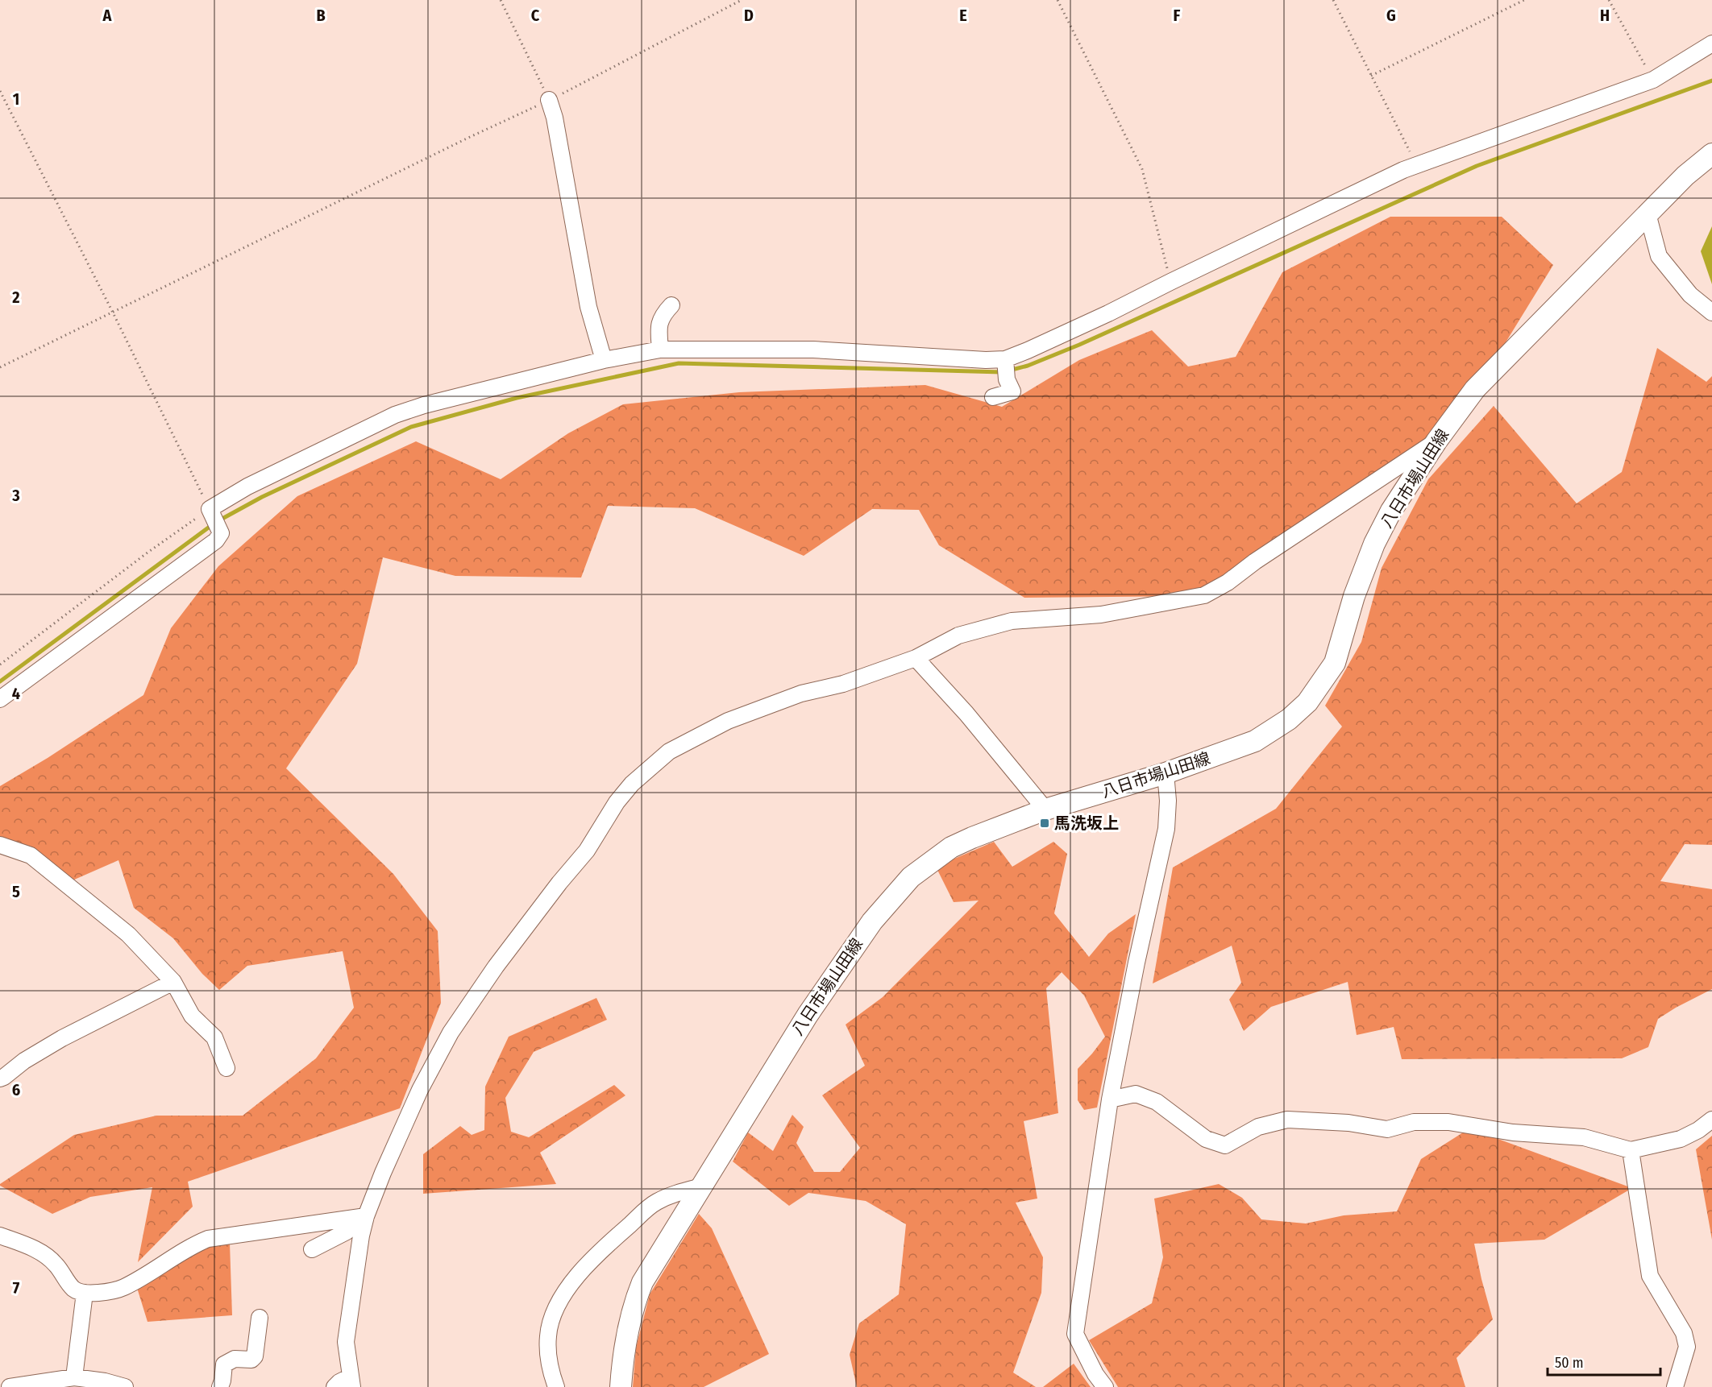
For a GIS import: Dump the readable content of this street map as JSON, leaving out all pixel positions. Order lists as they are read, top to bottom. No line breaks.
{"streets":{"main road":["八日市場山田線"]},"places":{"transit":["馬洗坂上"]},"scale_bar":"50 m","grid":{"columns":["A","B","C","D","E","F","G","H"],"rows":["1","2","3","4","5","6","7"]}}
